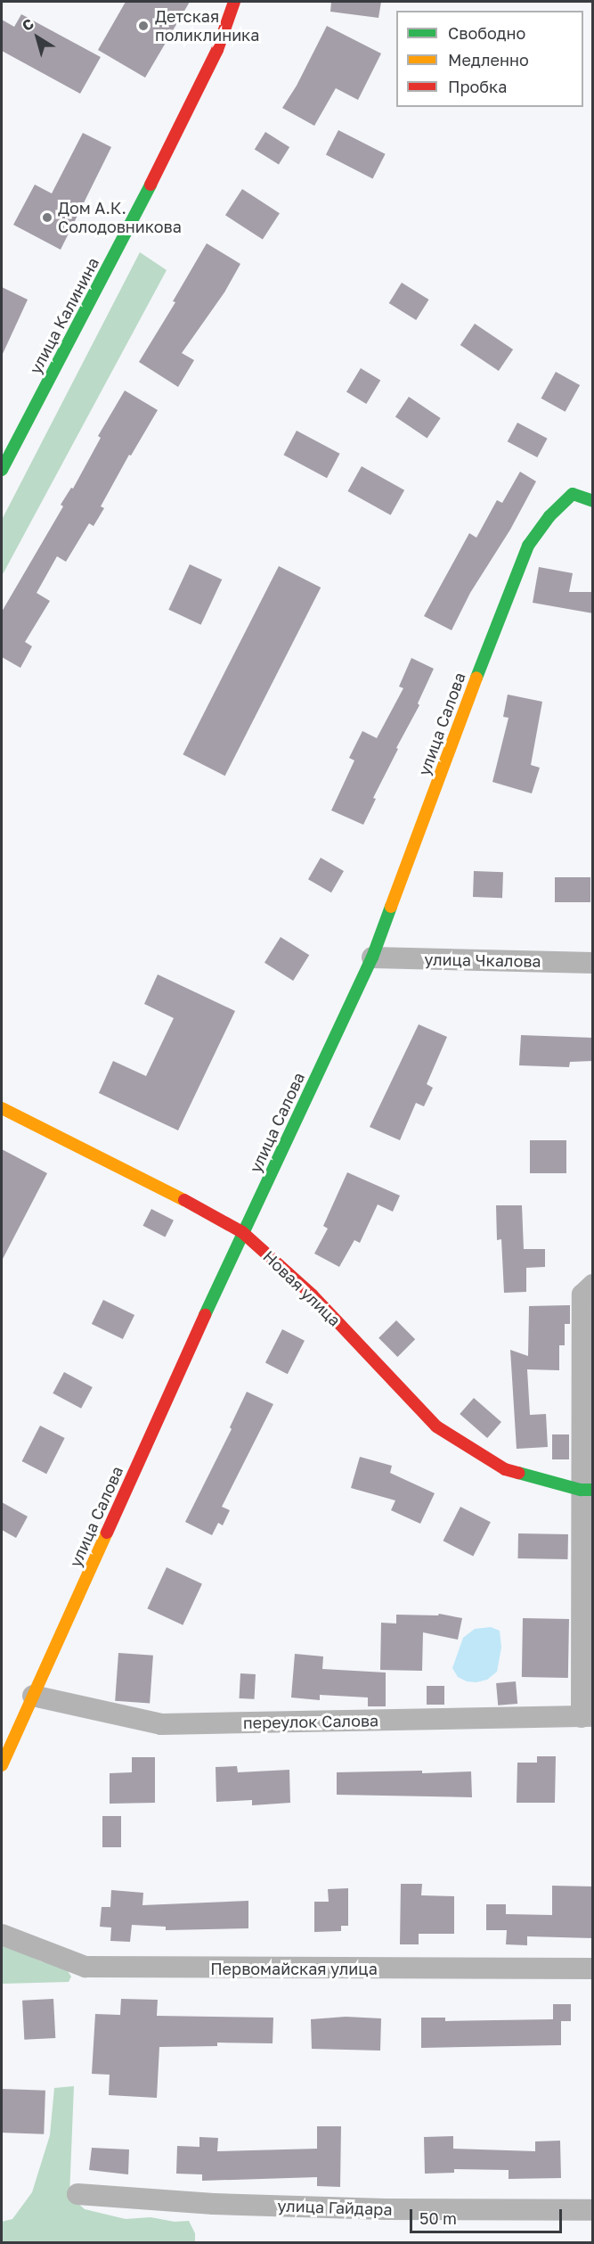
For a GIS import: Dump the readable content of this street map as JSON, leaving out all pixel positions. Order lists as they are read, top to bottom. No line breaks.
{"streets":{"street":["улица Калинина","улица Салова","улица Чкалова","Новая улица","переулок Салова","Первомайская улица","улица Гайдара"]},"crossings":[["улица Салова","улица Чкалова"],["улица Салова","Новая улица"],["улица Салова","переулок Салова"]],"places":["Детская поликлиника","Дом А.К. Солодовникова"],"legend":["Свободно","Медленно","Пробка"],"scale_bar":"50 m","north":"top left"}
